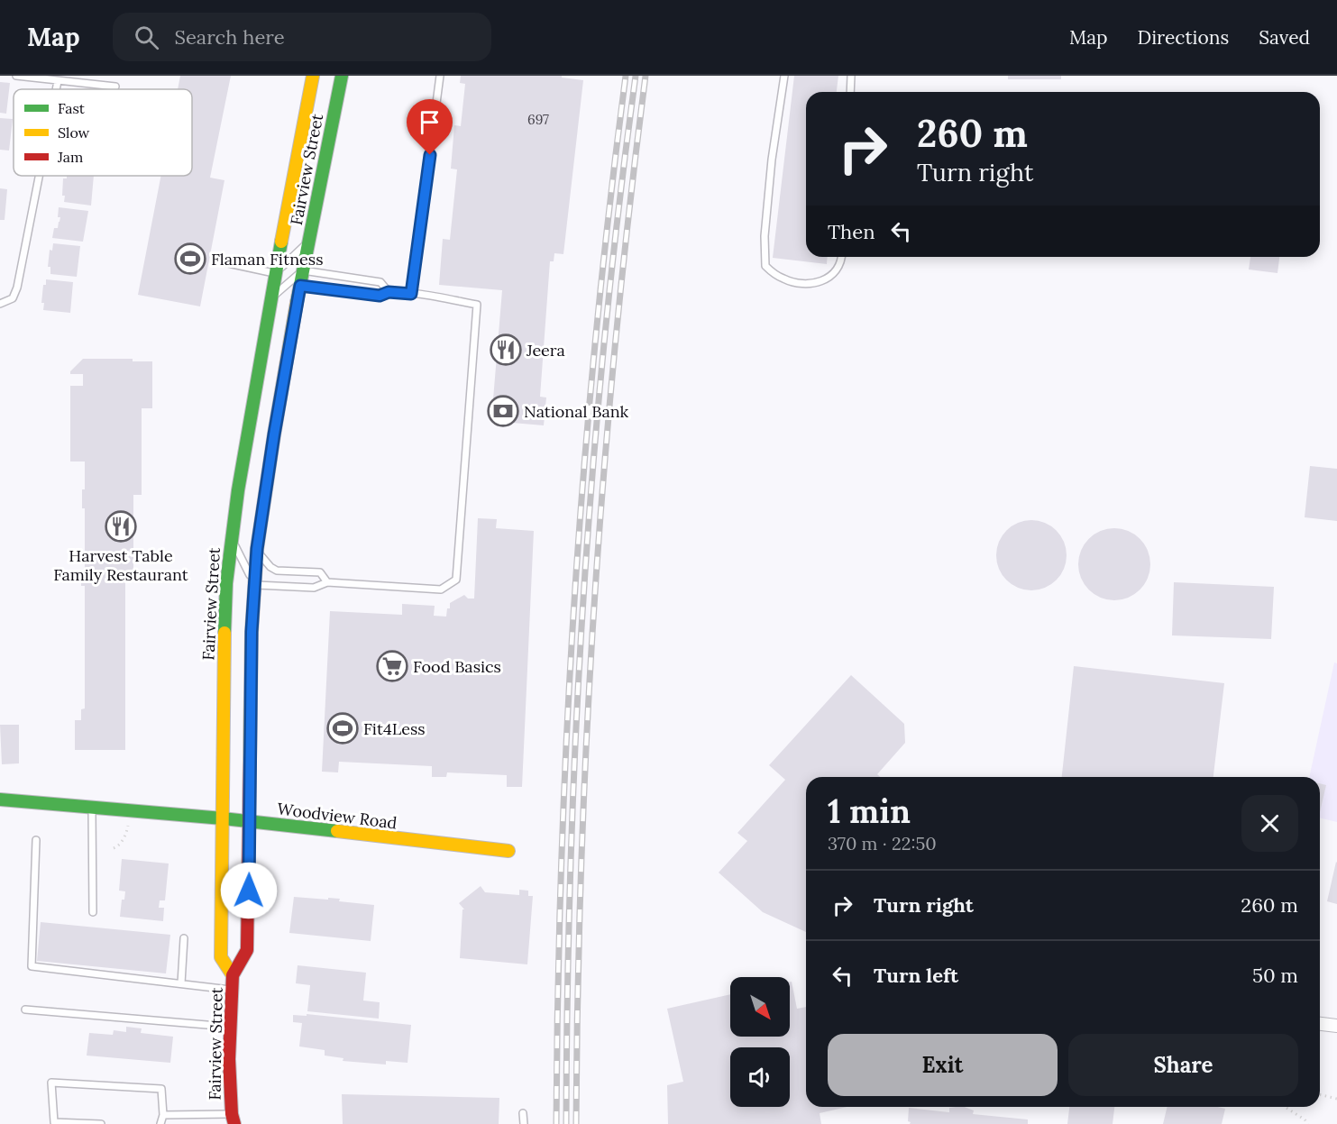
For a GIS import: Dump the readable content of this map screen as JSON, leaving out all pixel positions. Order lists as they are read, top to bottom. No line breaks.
{"streets":{"main road":["Fairview Street","Woodview Road"]},"crossings":[["Fairview Street","Woodview Road"]],"places":{"sports":["Flaman Fitness","Fit4Less"],"restaurant":["Jeera","Harvest Table Family Restaurant"],"bank":["National Bank"],"supermarket":["Food Basics"]},"house_numbers":["697"],"legend":["Fast","Slow","Jam"],"north":"bottom right","page":{"header":"Map","search":"Search here","nav":["Map","Directions","Saved"],"turn":["260 m","Turn right"],"then":"Then","heading":["1 min","370 m · 22:50"],"list":[{"name":"Turn right","value":"260 m"},{"name":"Turn left","value":"50 m"}],"buttons":["Exit","Share"]}}
